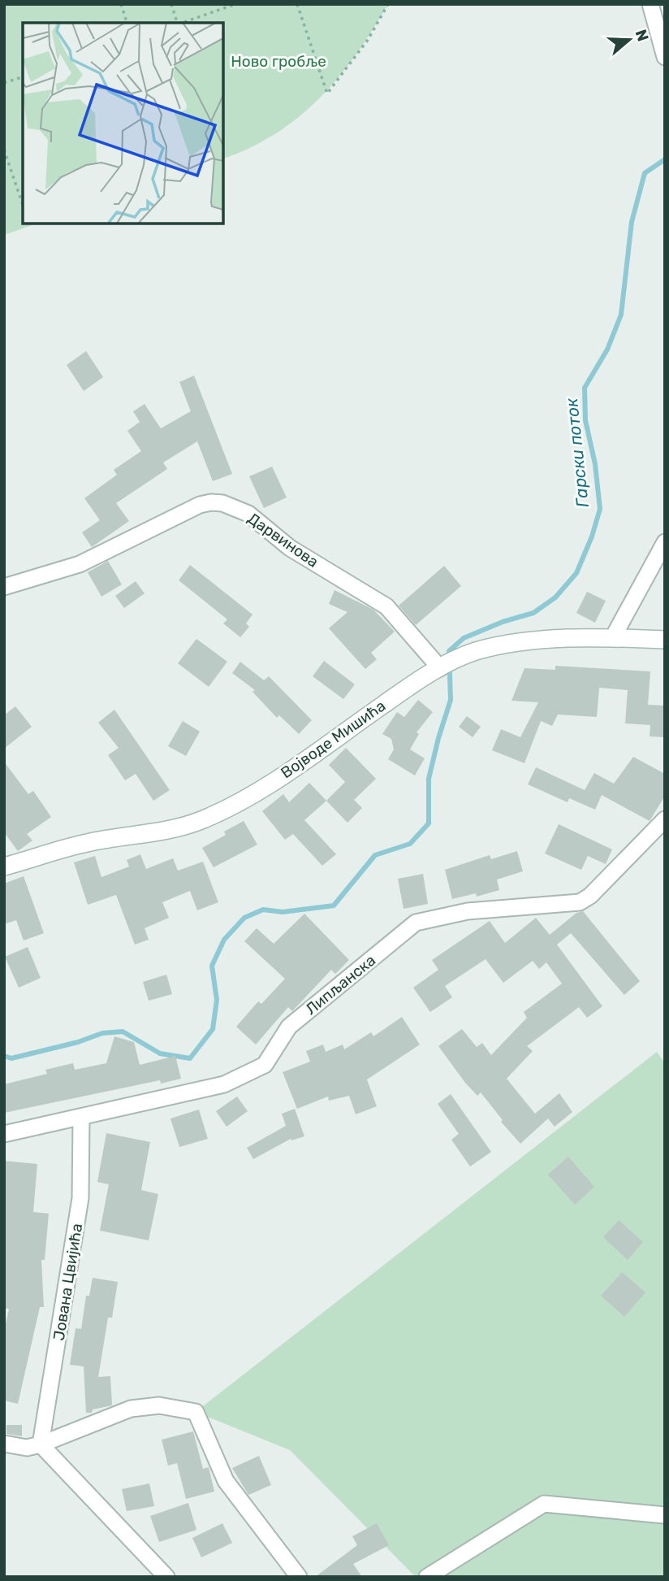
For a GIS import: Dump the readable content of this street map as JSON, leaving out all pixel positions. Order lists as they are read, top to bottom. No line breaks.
{"streets":{"street":["Дарвинова","Војводе Мишића","Липљанска","Јована Цвијића"]},"crossings":[["Дарвинова","Војводе Мишића"],["Липљанска","Јована Цвијића"]],"water":["Гарски поток"],"parks":["Ново гробље"],"north":"right"}
